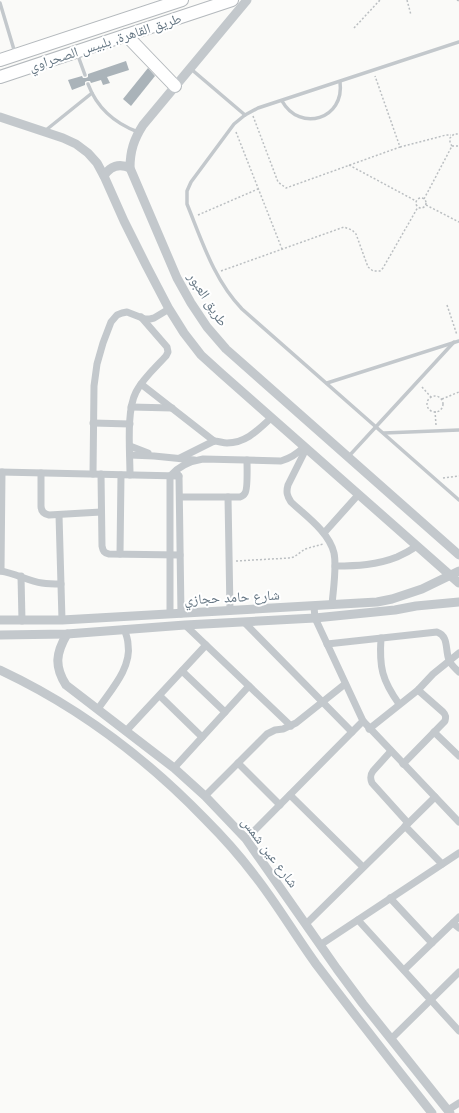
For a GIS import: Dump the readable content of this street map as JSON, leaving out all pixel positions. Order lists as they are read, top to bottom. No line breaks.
{"streets":{"highway":["طريق القاهرة, بلبيس الصحراوي"],"street":["طريق العبور","شارع حامد حجازي","شارع عين شمس"]},"crossings":[["شارع حامد حجازي","شارع عين شمس"]]}
